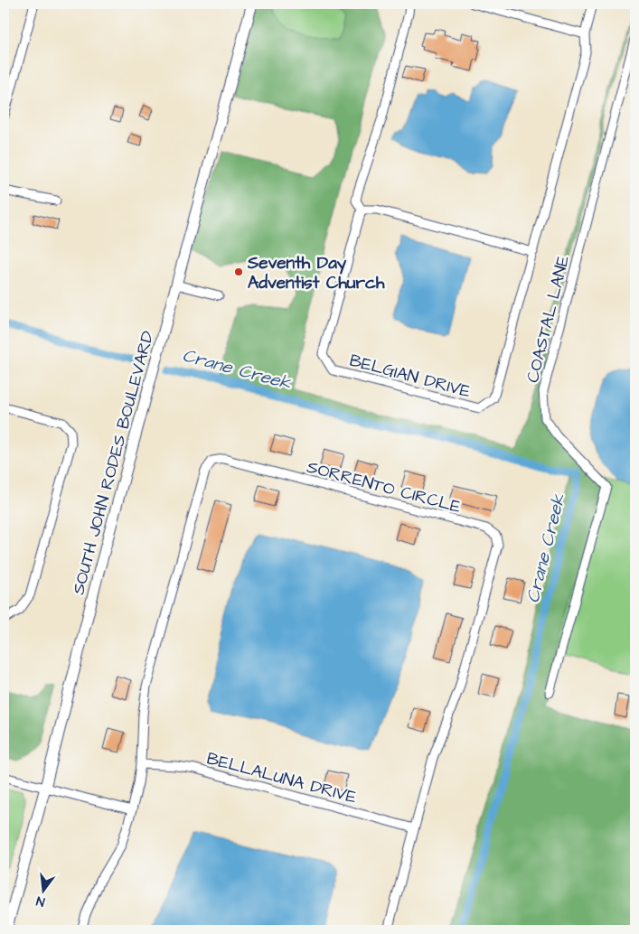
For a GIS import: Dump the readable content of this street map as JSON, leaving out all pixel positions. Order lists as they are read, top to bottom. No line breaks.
{"streets":{"main road":["SOUTH JOHN RODES BOULEVARD"],"street":["COASTAL LANE","BELGIAN DRIVE","SORRENTO CIRCLE","BELLALUNA DRIVE"]},"crossings":[["SORRENTO CIRCLE","BELLALUNA DRIVE"]],"water":["Crane Creek"],"places":["Seventh Day Adventist Church"],"north":"bottom"}
